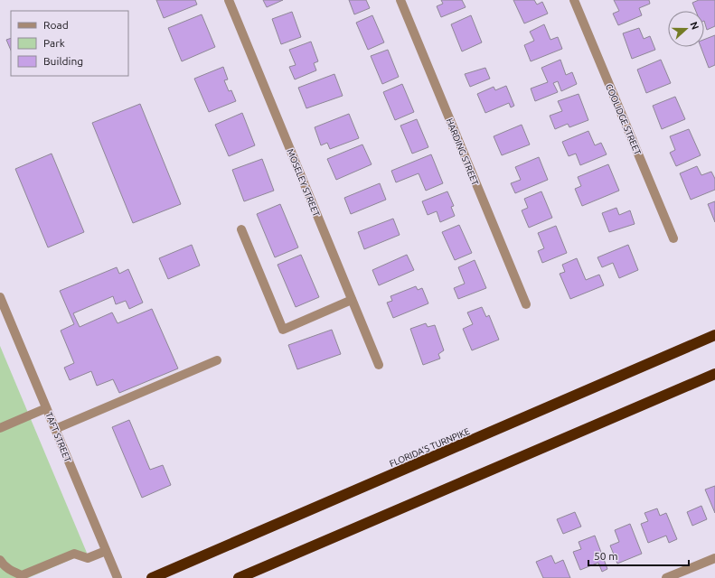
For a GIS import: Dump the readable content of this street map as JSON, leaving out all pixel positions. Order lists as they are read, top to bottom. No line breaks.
{"streets":{"highway":["FLORIDA'S TURNPIKE"],"street":["COOLIDGE STREET","HARDING STREET","MOSELEY STREET","TAFT STREET"]},"legend":["Road","Park","Building"],"scale_bar":"50 m","north":"right"}
